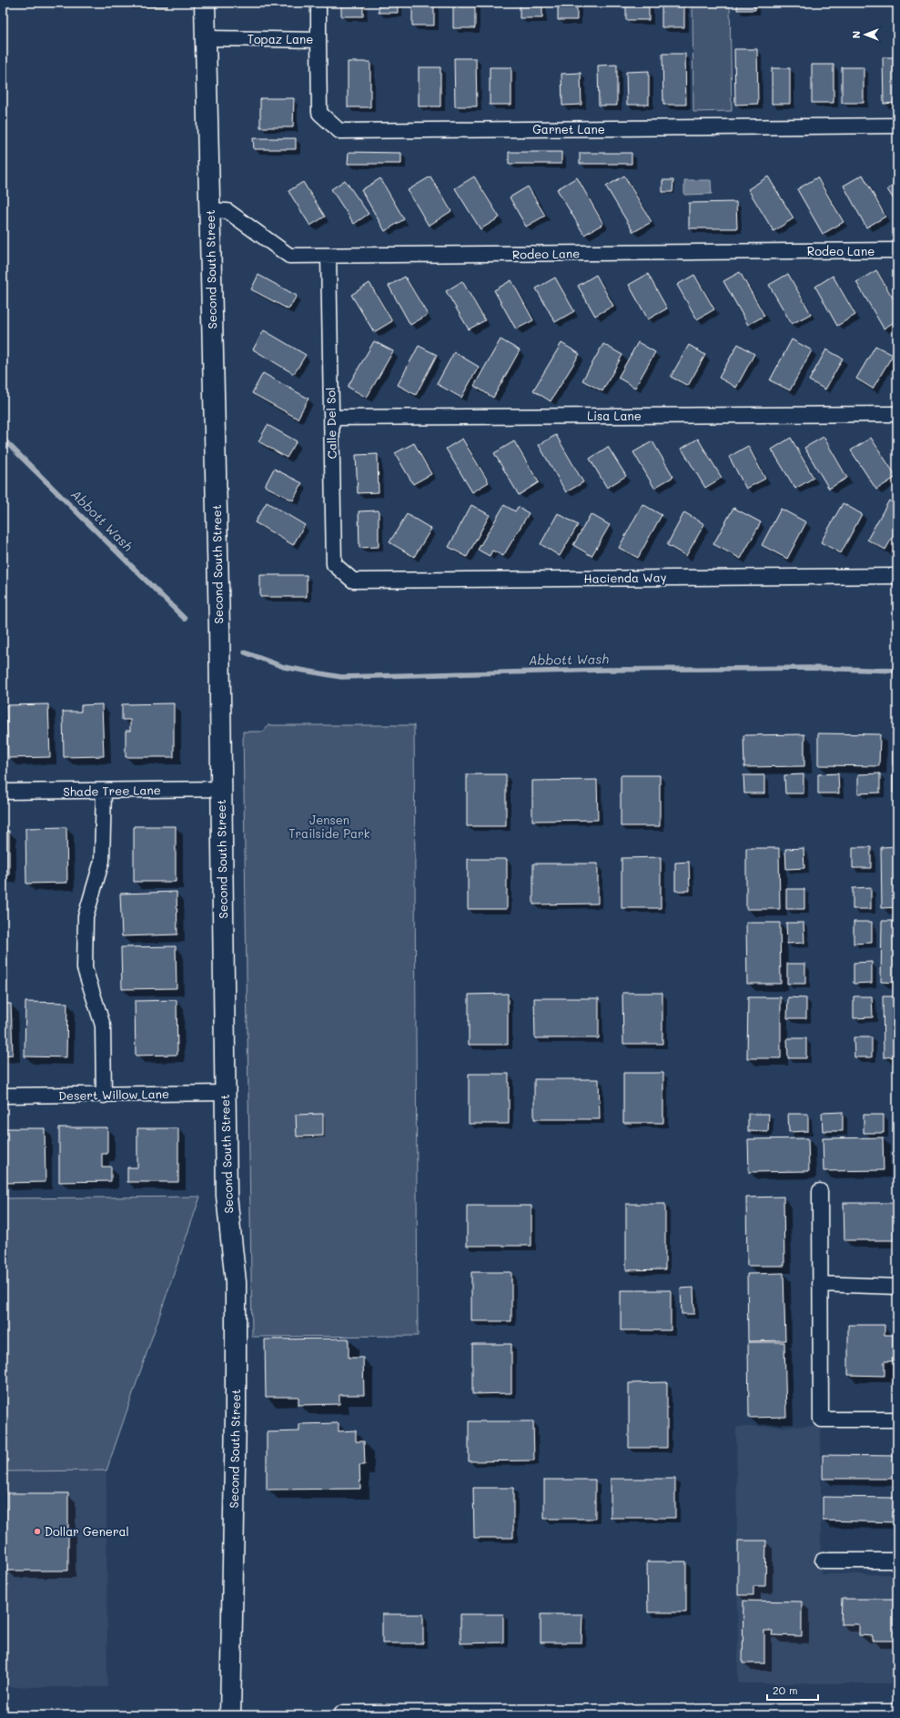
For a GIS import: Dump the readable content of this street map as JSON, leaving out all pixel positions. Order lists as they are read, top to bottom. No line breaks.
{"streets":{"street":["Topaz Lane","Garnet Lane","Rodeo Lane","Second South Street","Lisa Lane","Calle Del Sol","Hacienda Way","Shade Tree Lane","Desert Willow Lane"]},"crossings":[["Topaz Lane","Garnet Lane"],["Topaz Lane","Second South Street"],["Rodeo Lane","Second South Street"],["Rodeo Lane","Calle Del Sol"],["Second South Street","Shade Tree Lane"],["Second South Street","Desert Willow Lane"],["Lisa Lane","Calle Del Sol"],["Calle Del Sol","Hacienda Way"]],"water":["Abbott Wash"],"parks":["Jensen Trailside Park"],"places":["Dollar General"],"scale_bar":"20 m","north":"left"}
